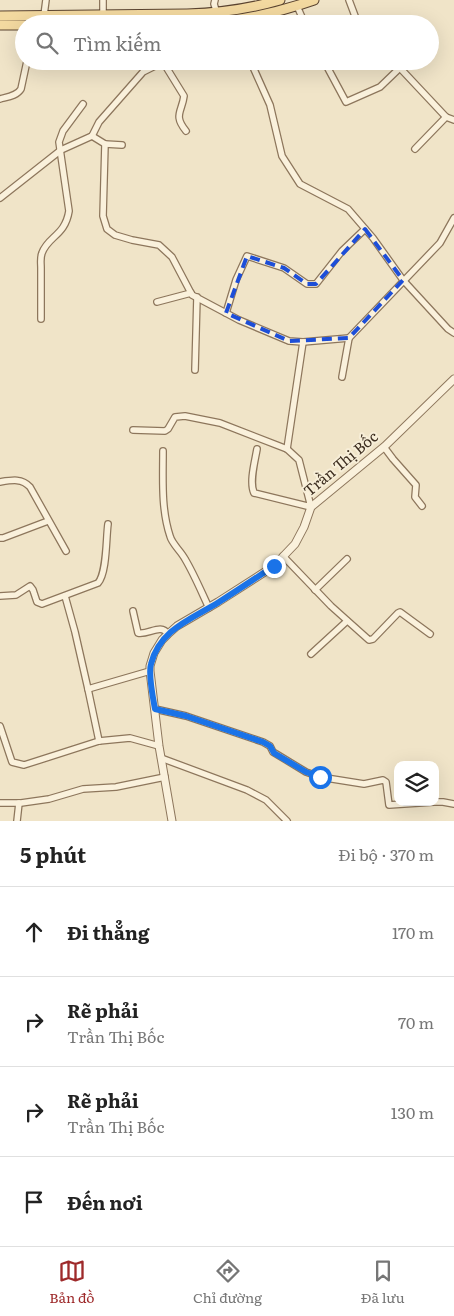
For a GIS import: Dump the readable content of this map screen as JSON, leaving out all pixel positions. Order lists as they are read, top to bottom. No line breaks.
{"streets":{"street":["Trần Thị Bốc"]},"page":{"search":"Tìm kiếm","heading":["5 phút","Đi bộ · 370 m"],"list":[["Đi thẳng","170 m"],["Rẽ phải","Trần Thị Bốc","70 m"],["Rẽ phải","Trần Thị Bốc","130 m"],"Đến nơi"],"nav":["Bản đồ","Chỉ đường","Đã lưu"]}}
